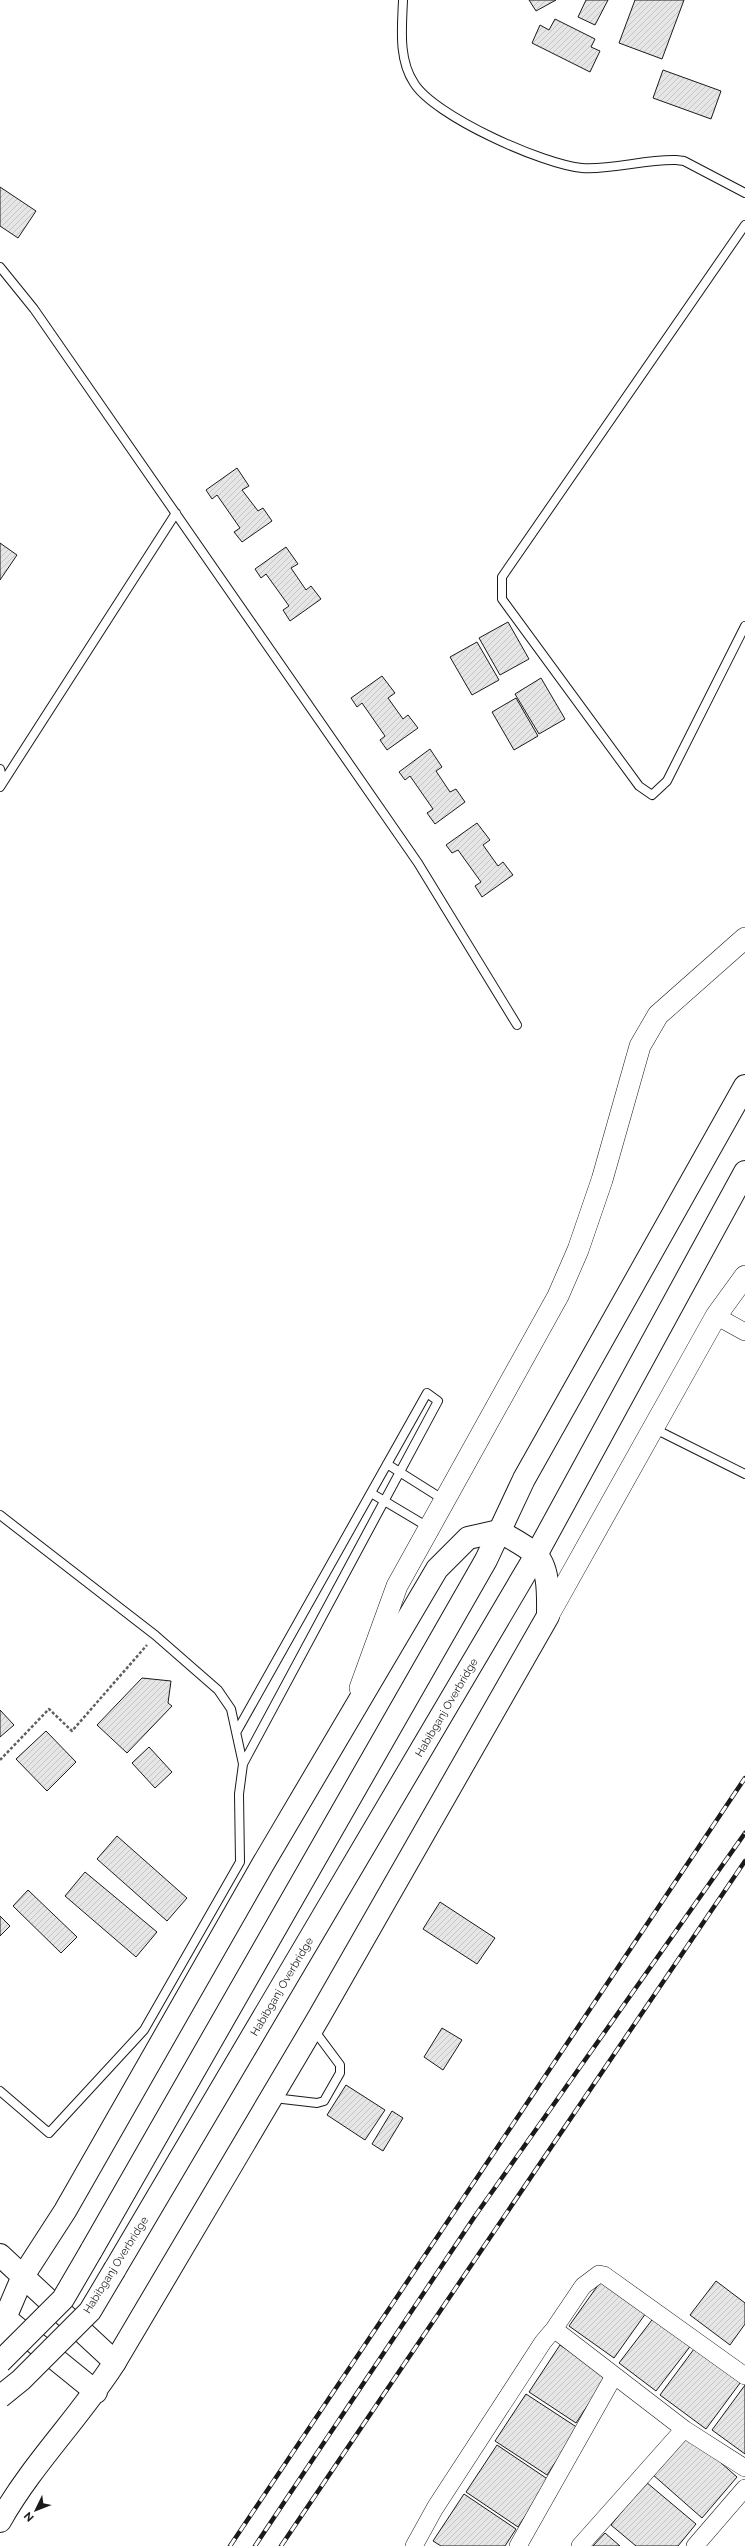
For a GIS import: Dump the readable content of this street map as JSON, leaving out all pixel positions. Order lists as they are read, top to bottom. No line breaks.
{"streets":{"main road":["Habibganj Overbridge"]},"north":"bottom left"}
